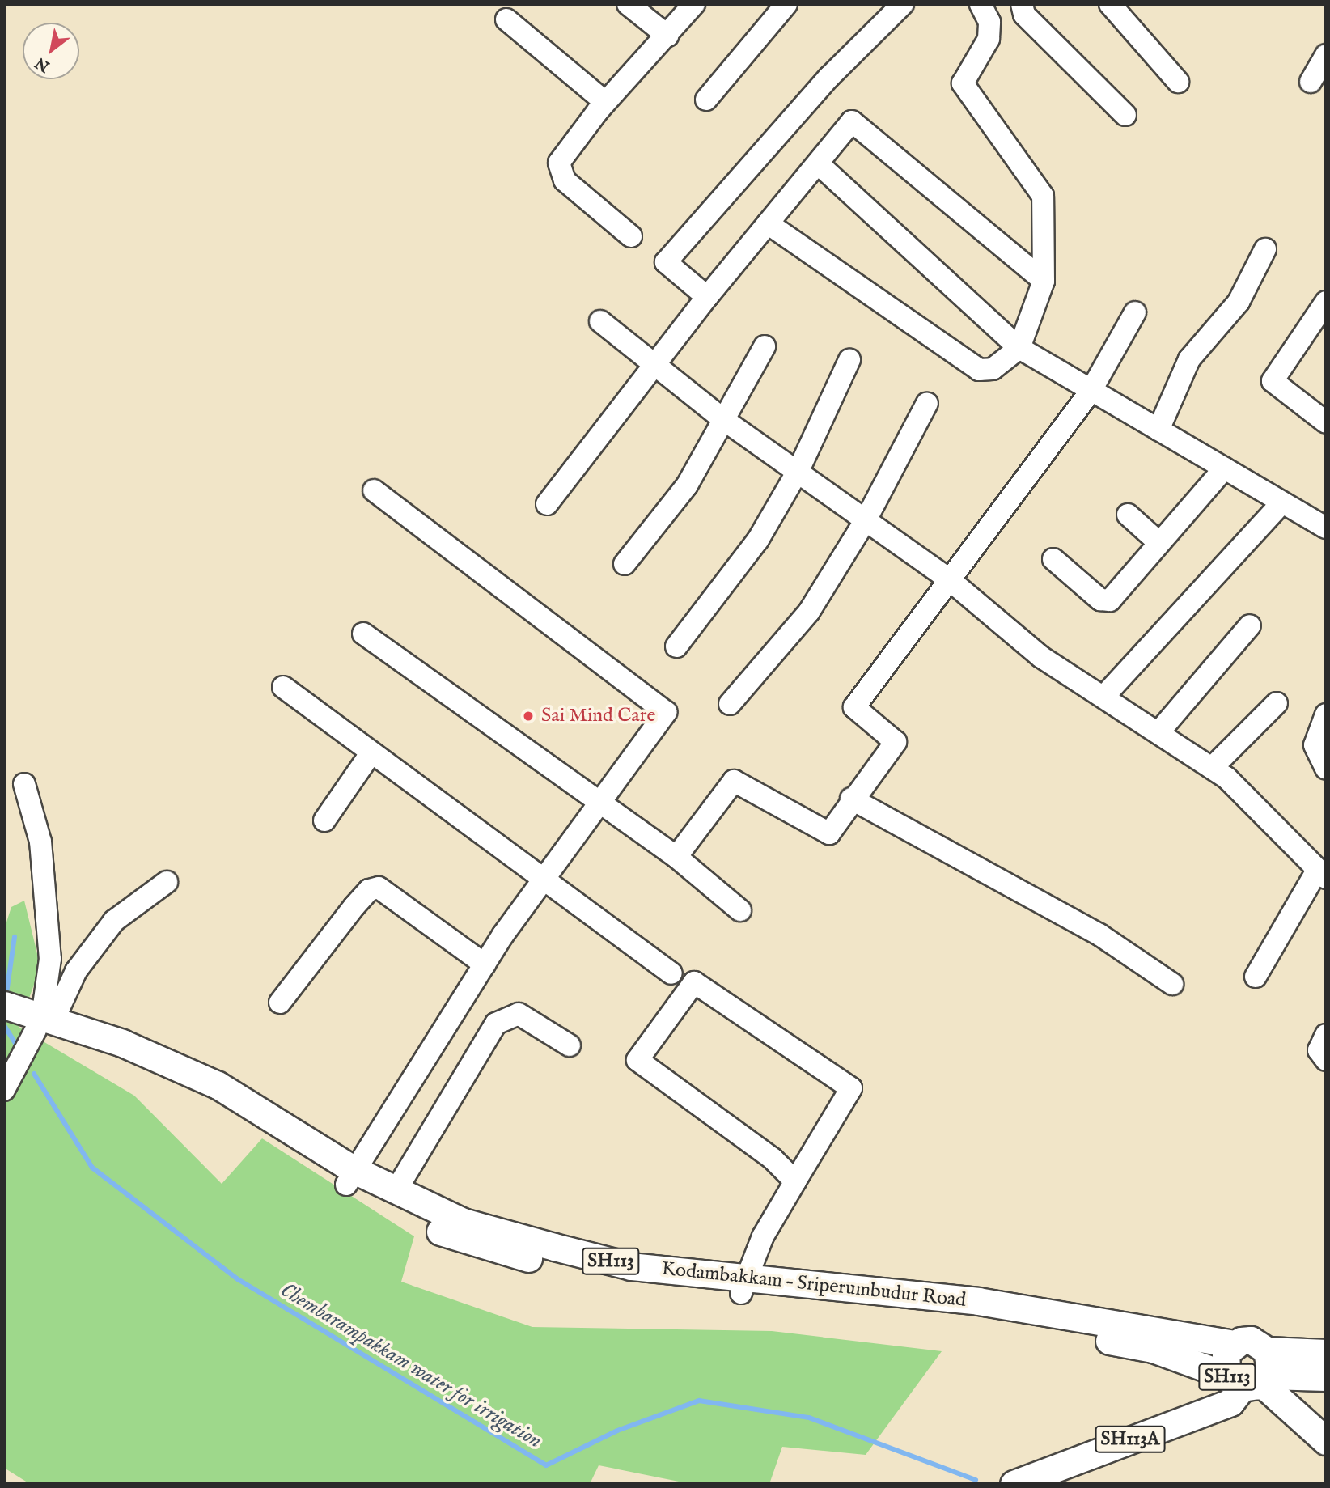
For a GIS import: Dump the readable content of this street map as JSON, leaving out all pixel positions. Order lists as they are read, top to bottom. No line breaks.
{"streets":{"main road":["SH113","Kodambakkam – Sriperumbudur Road","SH113A"]},"crossings":[["Kodambakkam – Sriperumbudur Road","SH113A"]],"water":["Chembarampakkam water for irrigation"],"places":["Sai Mind Care"],"north":"bottom left"}
